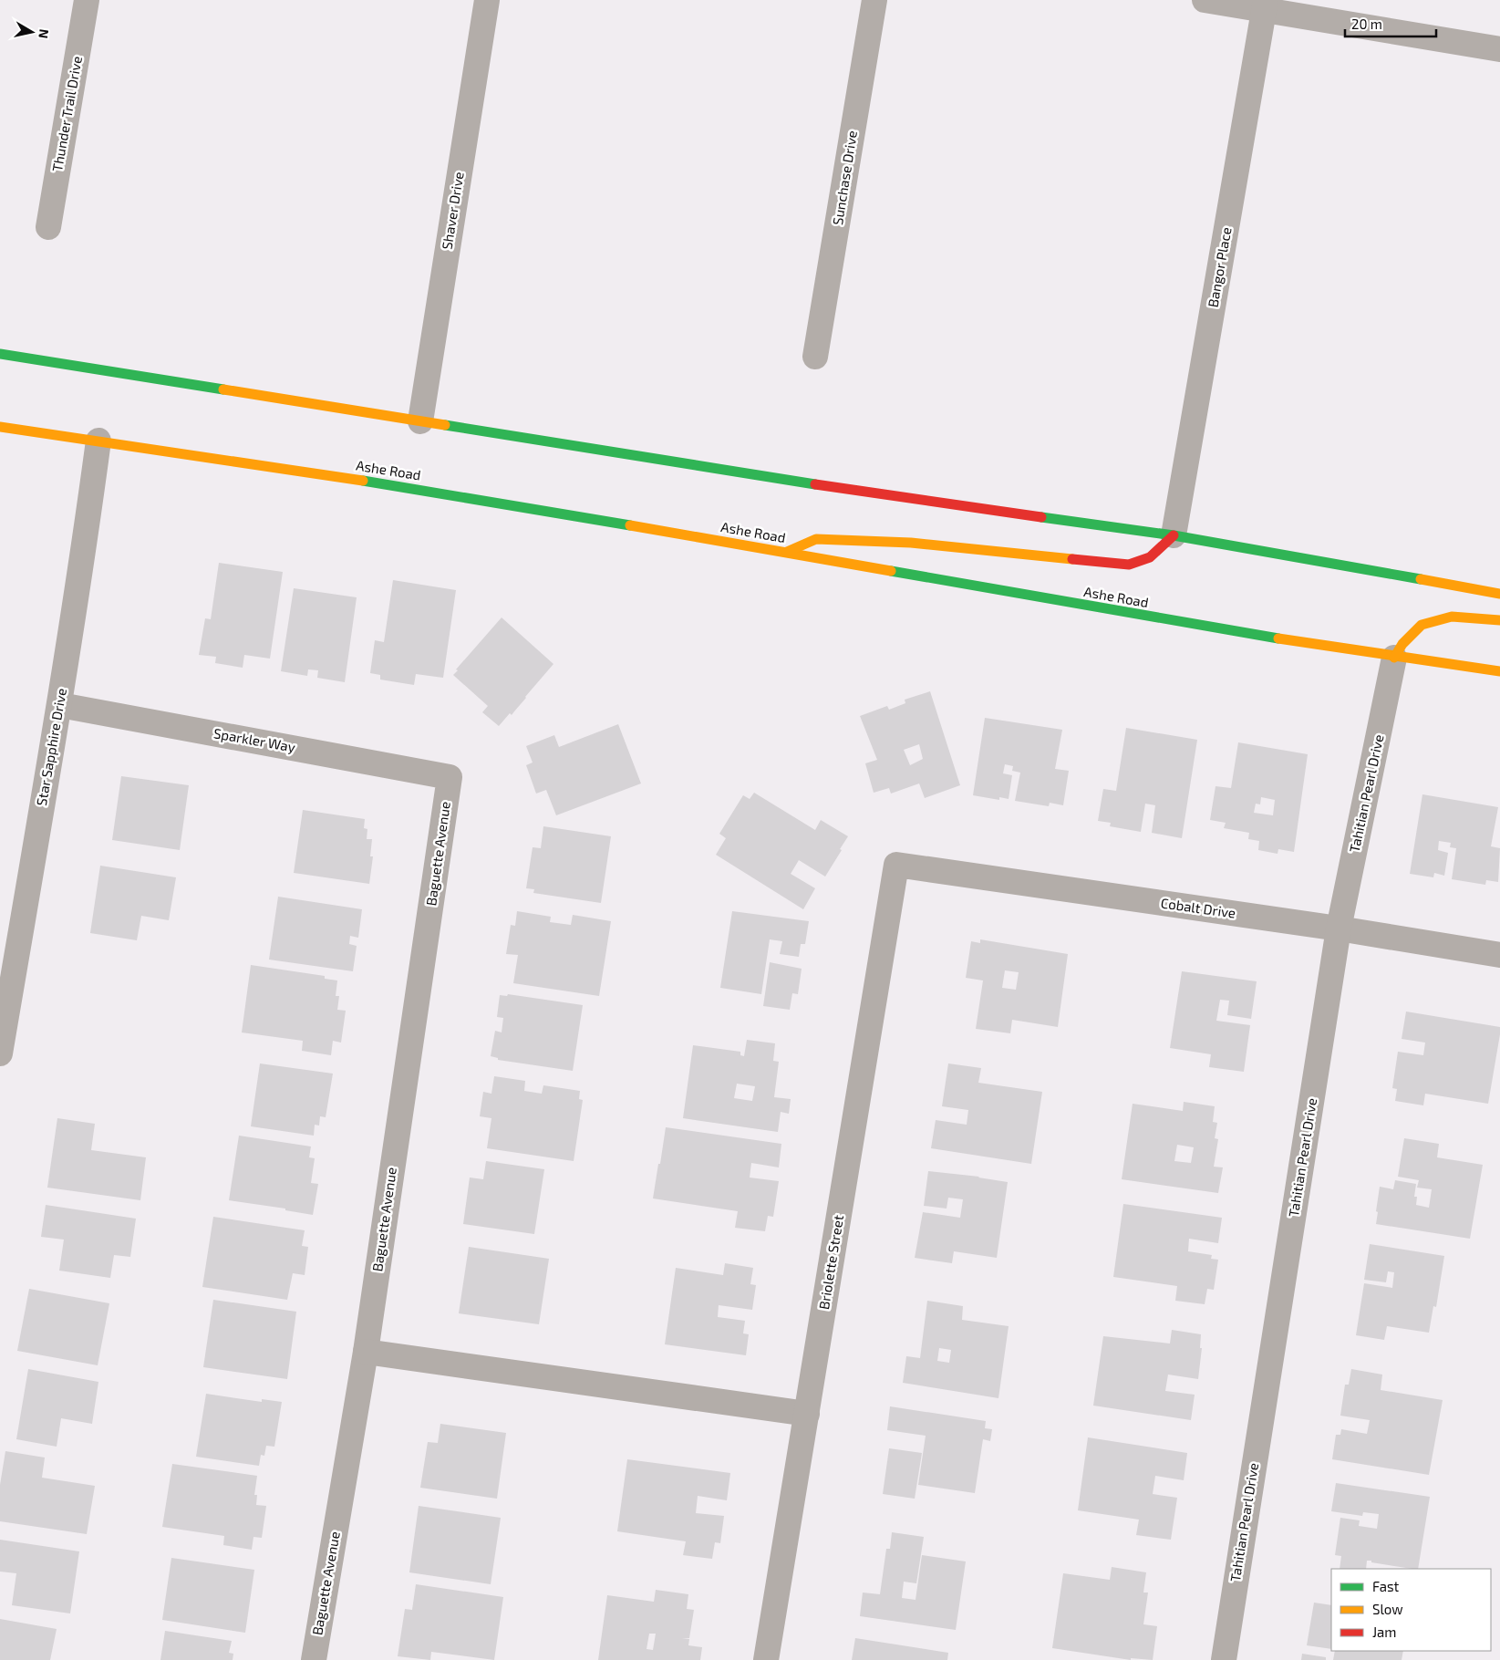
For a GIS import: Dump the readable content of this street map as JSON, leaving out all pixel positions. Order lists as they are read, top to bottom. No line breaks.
{"streets":{"main road":["Ashe Road"],"street":["Thunder Trail Drive","Sunchase Drive","Shaver Drive","Bangor Place","Sparkler Way","Star Sapphire Drive","Tahitian Pearl Drive","Baguette Avenue","Cobalt Drive","Briolette Street"]},"crossings":[["Ashe Road","Star Sapphire Drive"],["Ashe Road","Tahitian Pearl Drive"],["Sparkler Way","Star Sapphire Drive"],["Sparkler Way","Baguette Avenue"],["Tahitian Pearl Drive","Cobalt Drive"],["Cobalt Drive","Briolette Street"]],"legend":["Fast","Slow","Jam"],"scale_bar":"20 m","north":"right"}
